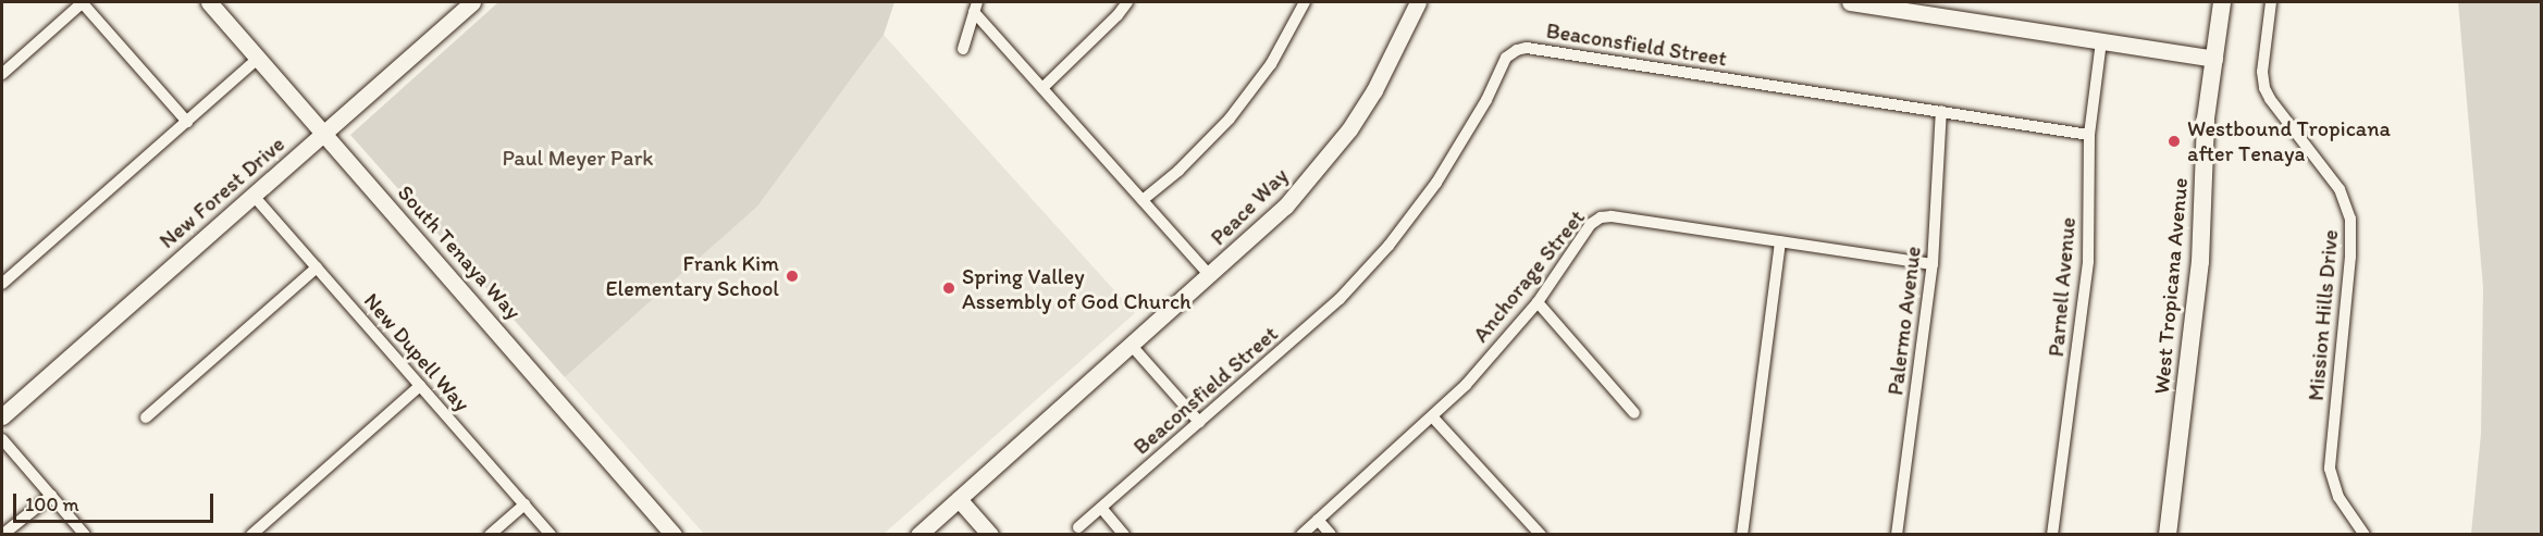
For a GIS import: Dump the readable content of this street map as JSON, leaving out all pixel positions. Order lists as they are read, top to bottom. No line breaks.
{"streets":{"main road":["West Tropicana Avenue"],"street":["Beaconsfield Street","New Forest Drive","Peace Way","South Tenaya Way","Anchorage Street","Parnell Avenue","Mission Hills Drive","Palermo Avenue","New Dupell Way"]},"crossings":[["Beaconsfield Street","Parnell Avenue"],["Beaconsfield Street","Palermo Avenue"],["New Forest Drive","South Tenaya Way"],["New Forest Drive","New Dupell Way"],["Anchorage Street","Palermo Avenue"]],"parks":["Paul Meyer Park"],"places":["Westbound Tropicana after Tenaya","Frank Kim Elementary School","Spring Valley Assembly of God Church"],"scale_bar":"100 m"}
